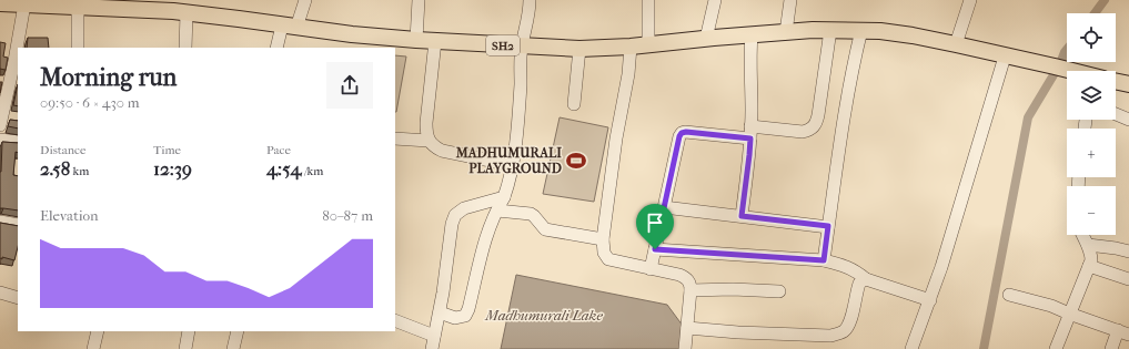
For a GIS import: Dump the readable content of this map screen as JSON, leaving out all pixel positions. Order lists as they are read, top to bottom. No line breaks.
{"streets":{"main road":["SH2"]},"water":["Madhumurali Lake"],"places":{"sports":["MADHUMURALI PLAYGROUND"]},"page":{"map_buttons":["+","−"],"heading":["Morning run","09:50 · 6 × 430 m"],"stats":[["Distance","2.58 km"],["Time","12:39"],["Pace","4:54 /km"]],"chart":["Elevation","80–87 m"]}}
